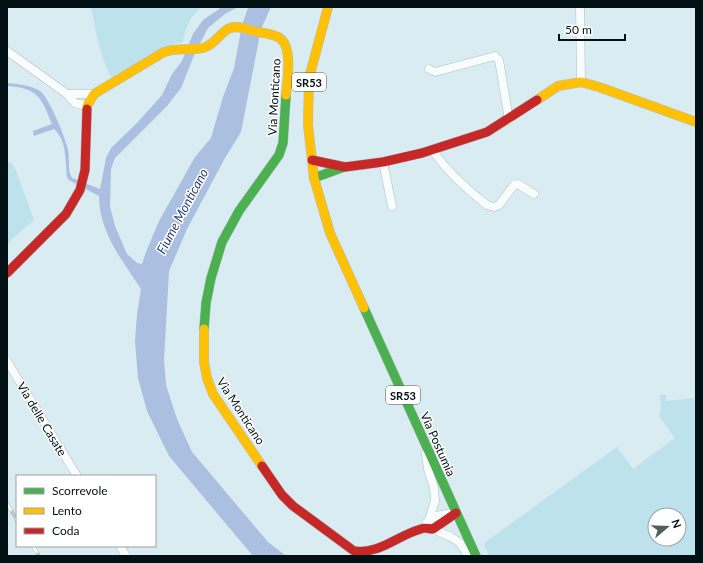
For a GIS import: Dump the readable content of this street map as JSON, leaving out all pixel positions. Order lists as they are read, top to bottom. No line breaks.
{"streets":{"street":["SR53","Via Monticano","Via delle Casate","Via Postumia"]},"crossings":[["SR53","Via Postumia"]],"water":["Fiume Monticano"],"legend":["Scorrevole","Lento","Coda"],"scale_bar":"50 m","north":"right"}
